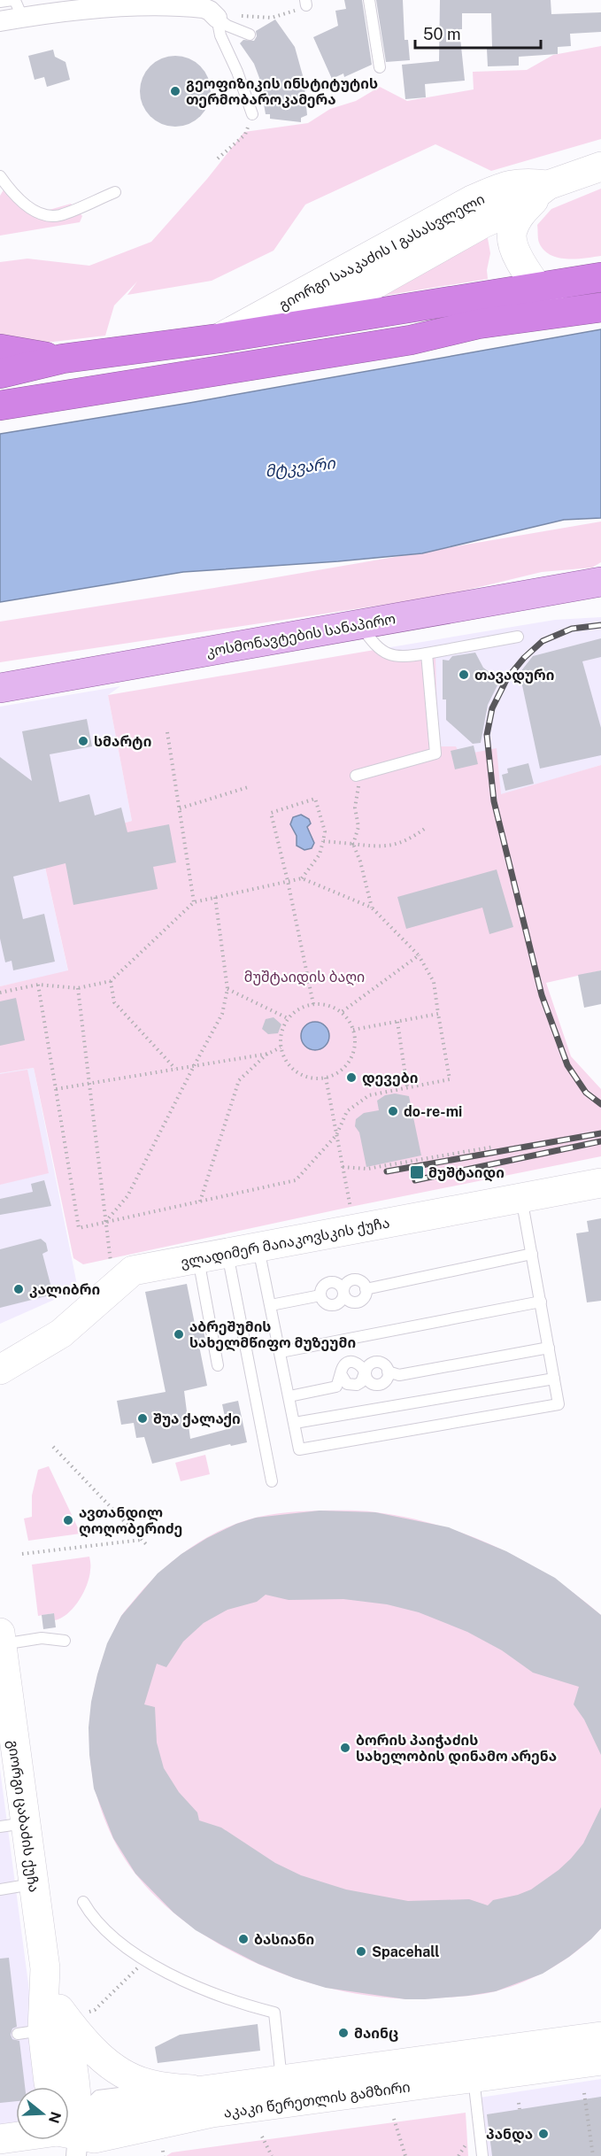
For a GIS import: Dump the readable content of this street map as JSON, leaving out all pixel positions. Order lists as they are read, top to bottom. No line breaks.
{"streets":{"main road":["გიორგი სააკაძის I გასასვლელი","კოსმონავტების სანაპირო","ვლადიმერ მაიაკოვსკის ქუჩა","გიორგი ცაბაძის ქუჩა","აკაკი წერეთლის გამზირი"]},"crossings":[["გიორგი ცაბაძის ქუჩა","აკაკი წერეთლის გამზირი"]],"water":["მტკვარი"],"parks":["მუშტაიდის ბაღი"],"places":{"other":["გეოფიზიკის ინსტიტუტის თერმობაროკამერა","თავადური","სმარტი","დევები","do-re-mi","კალიბრი","აბრეშუმის სახელმწიფო მუზეუმი","შუა ქალაქი","ავთანდილ ღოღობერიძე","ბორის პაიჭაძის სახელობის დინამო არენა","ბასიანი","Spacehall","მაინც","პანდა"],"transit":["მუშტაიდი"]},"scale_bar":"50 m","north":"right"}
